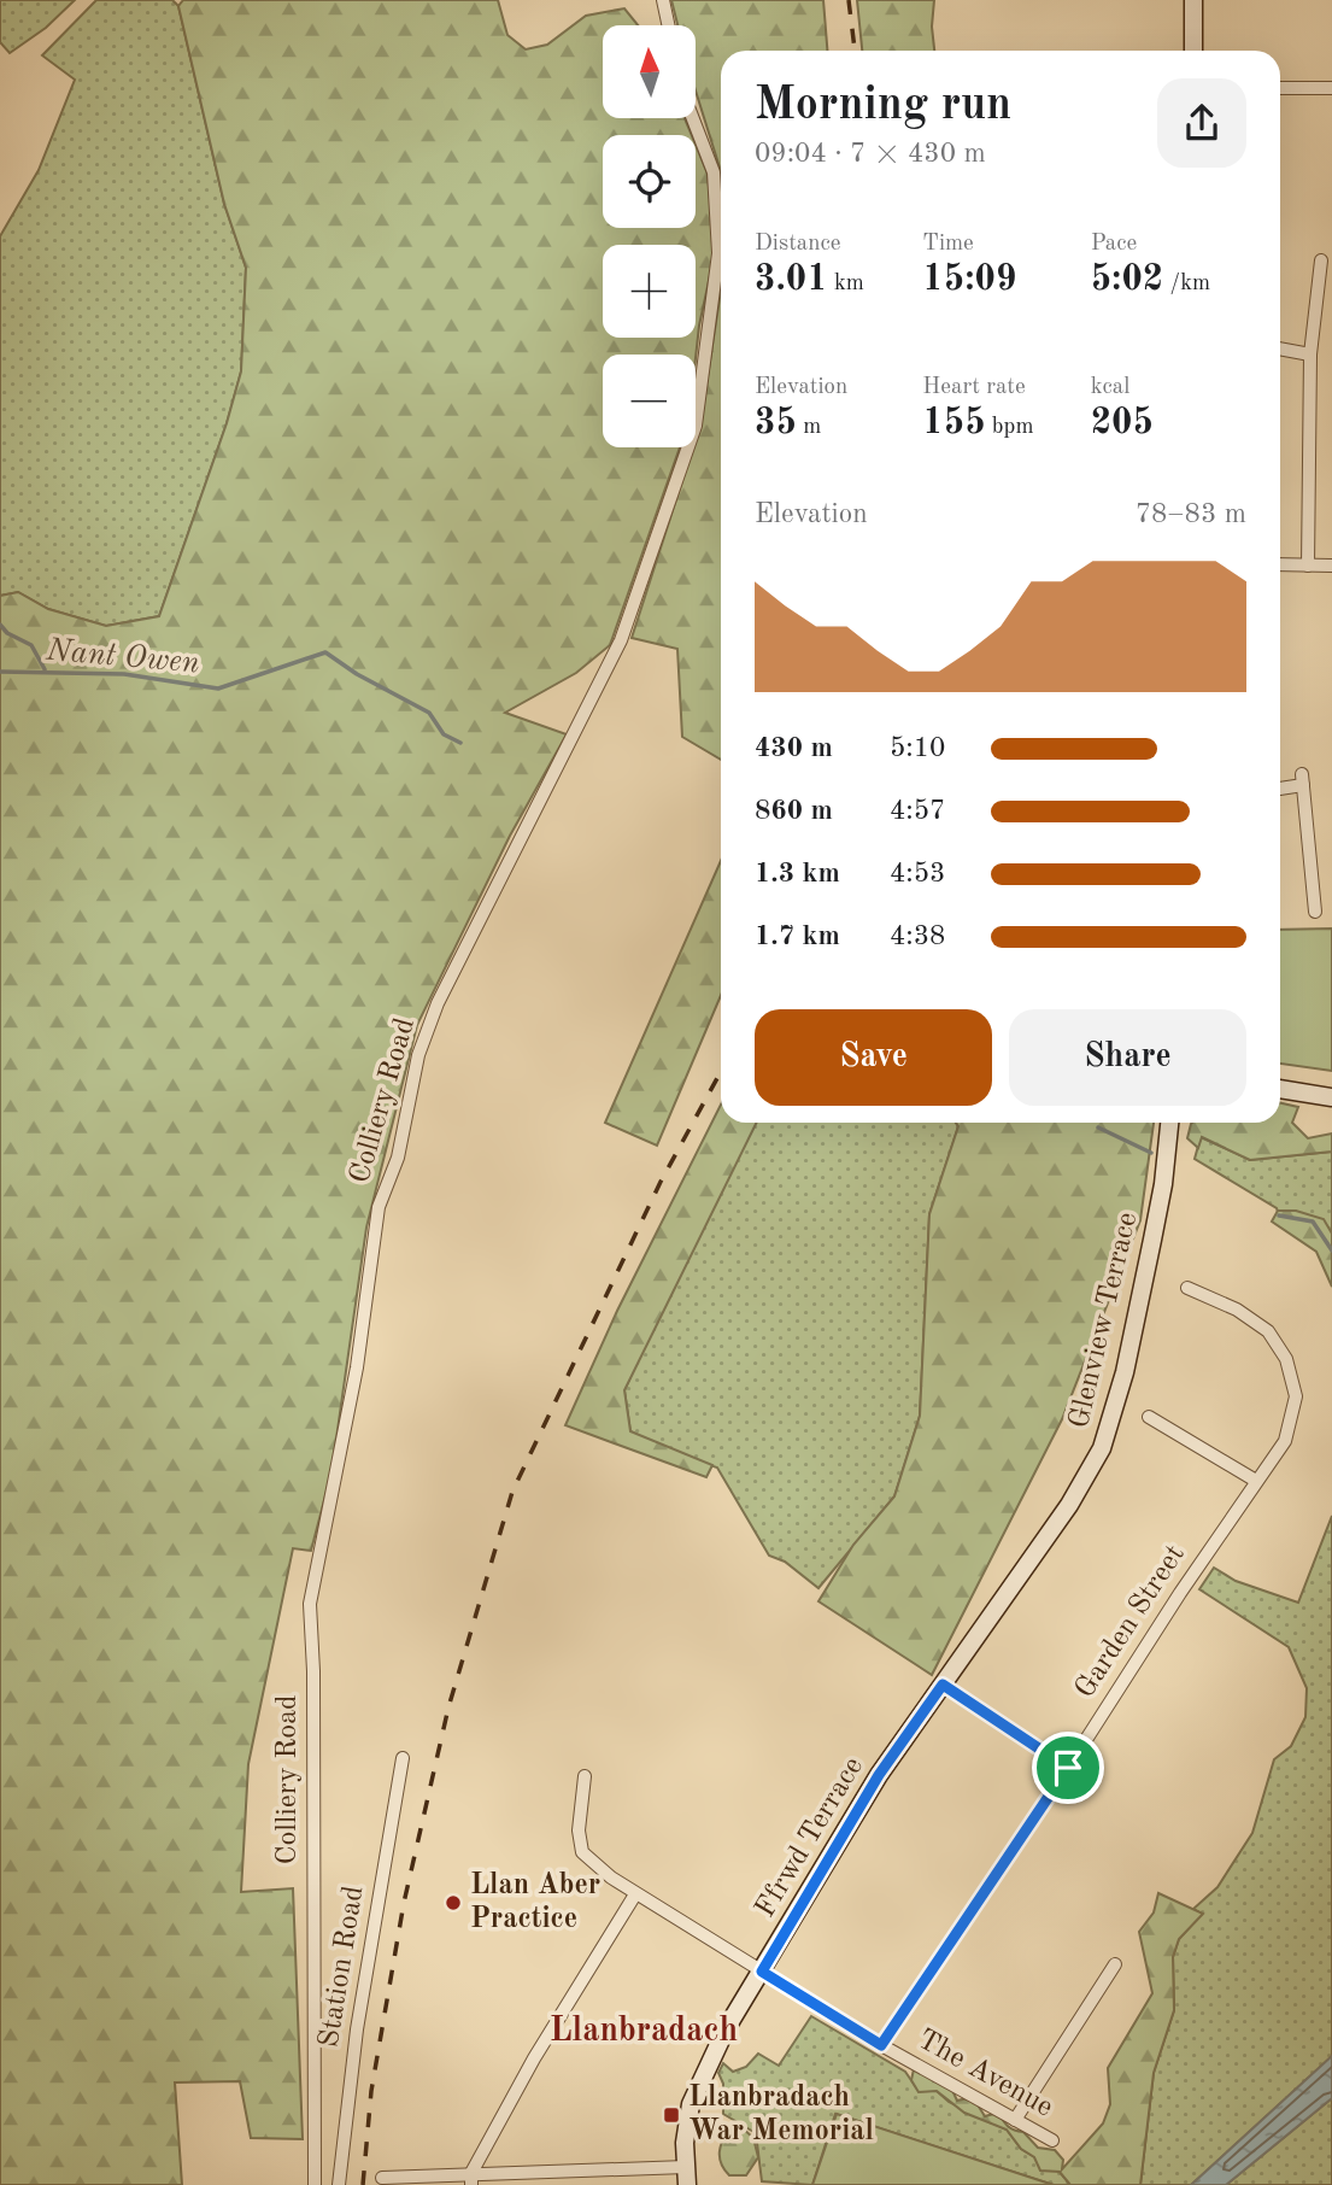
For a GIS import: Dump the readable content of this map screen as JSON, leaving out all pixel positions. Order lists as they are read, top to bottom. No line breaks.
{"streets":{"street":["Colliery Road","Glenview Terrace","Garden Street","Ffrwd Terrace","Station Road","The Avenue"]},"crossings":[["Glenview Terrace","Ffrwd Terrace"],["Garden Street","The Avenue"],["Ffrwd Terrace","The Avenue"]],"districts":["Llanbradach"],"water":["Nant Owen"],"places":{"other":["Llan Aber Practice"],"transit":["Llanbradach War Memorial"]},"north":"top","page":{"map_buttons":["+","−"],"heading":["Morning run","09:04 · 7 × 430 m"],"stats":[["Distance","3.01 km"],["Time","15:09"],["Pace","5:02 /km"],["Elevation","35 m"],["Heart rate","155 bpm"],["kcal","205"]],"chart":["Elevation","78–83 m"],"list":[{"name":"430 m","note":"5:10"},{"name":"860 m","note":"4:57"},{"name":"1.3 km","note":"4:53"},{"name":"1.7 km","note":"4:38"}],"buttons":["Save","Share"]}}
